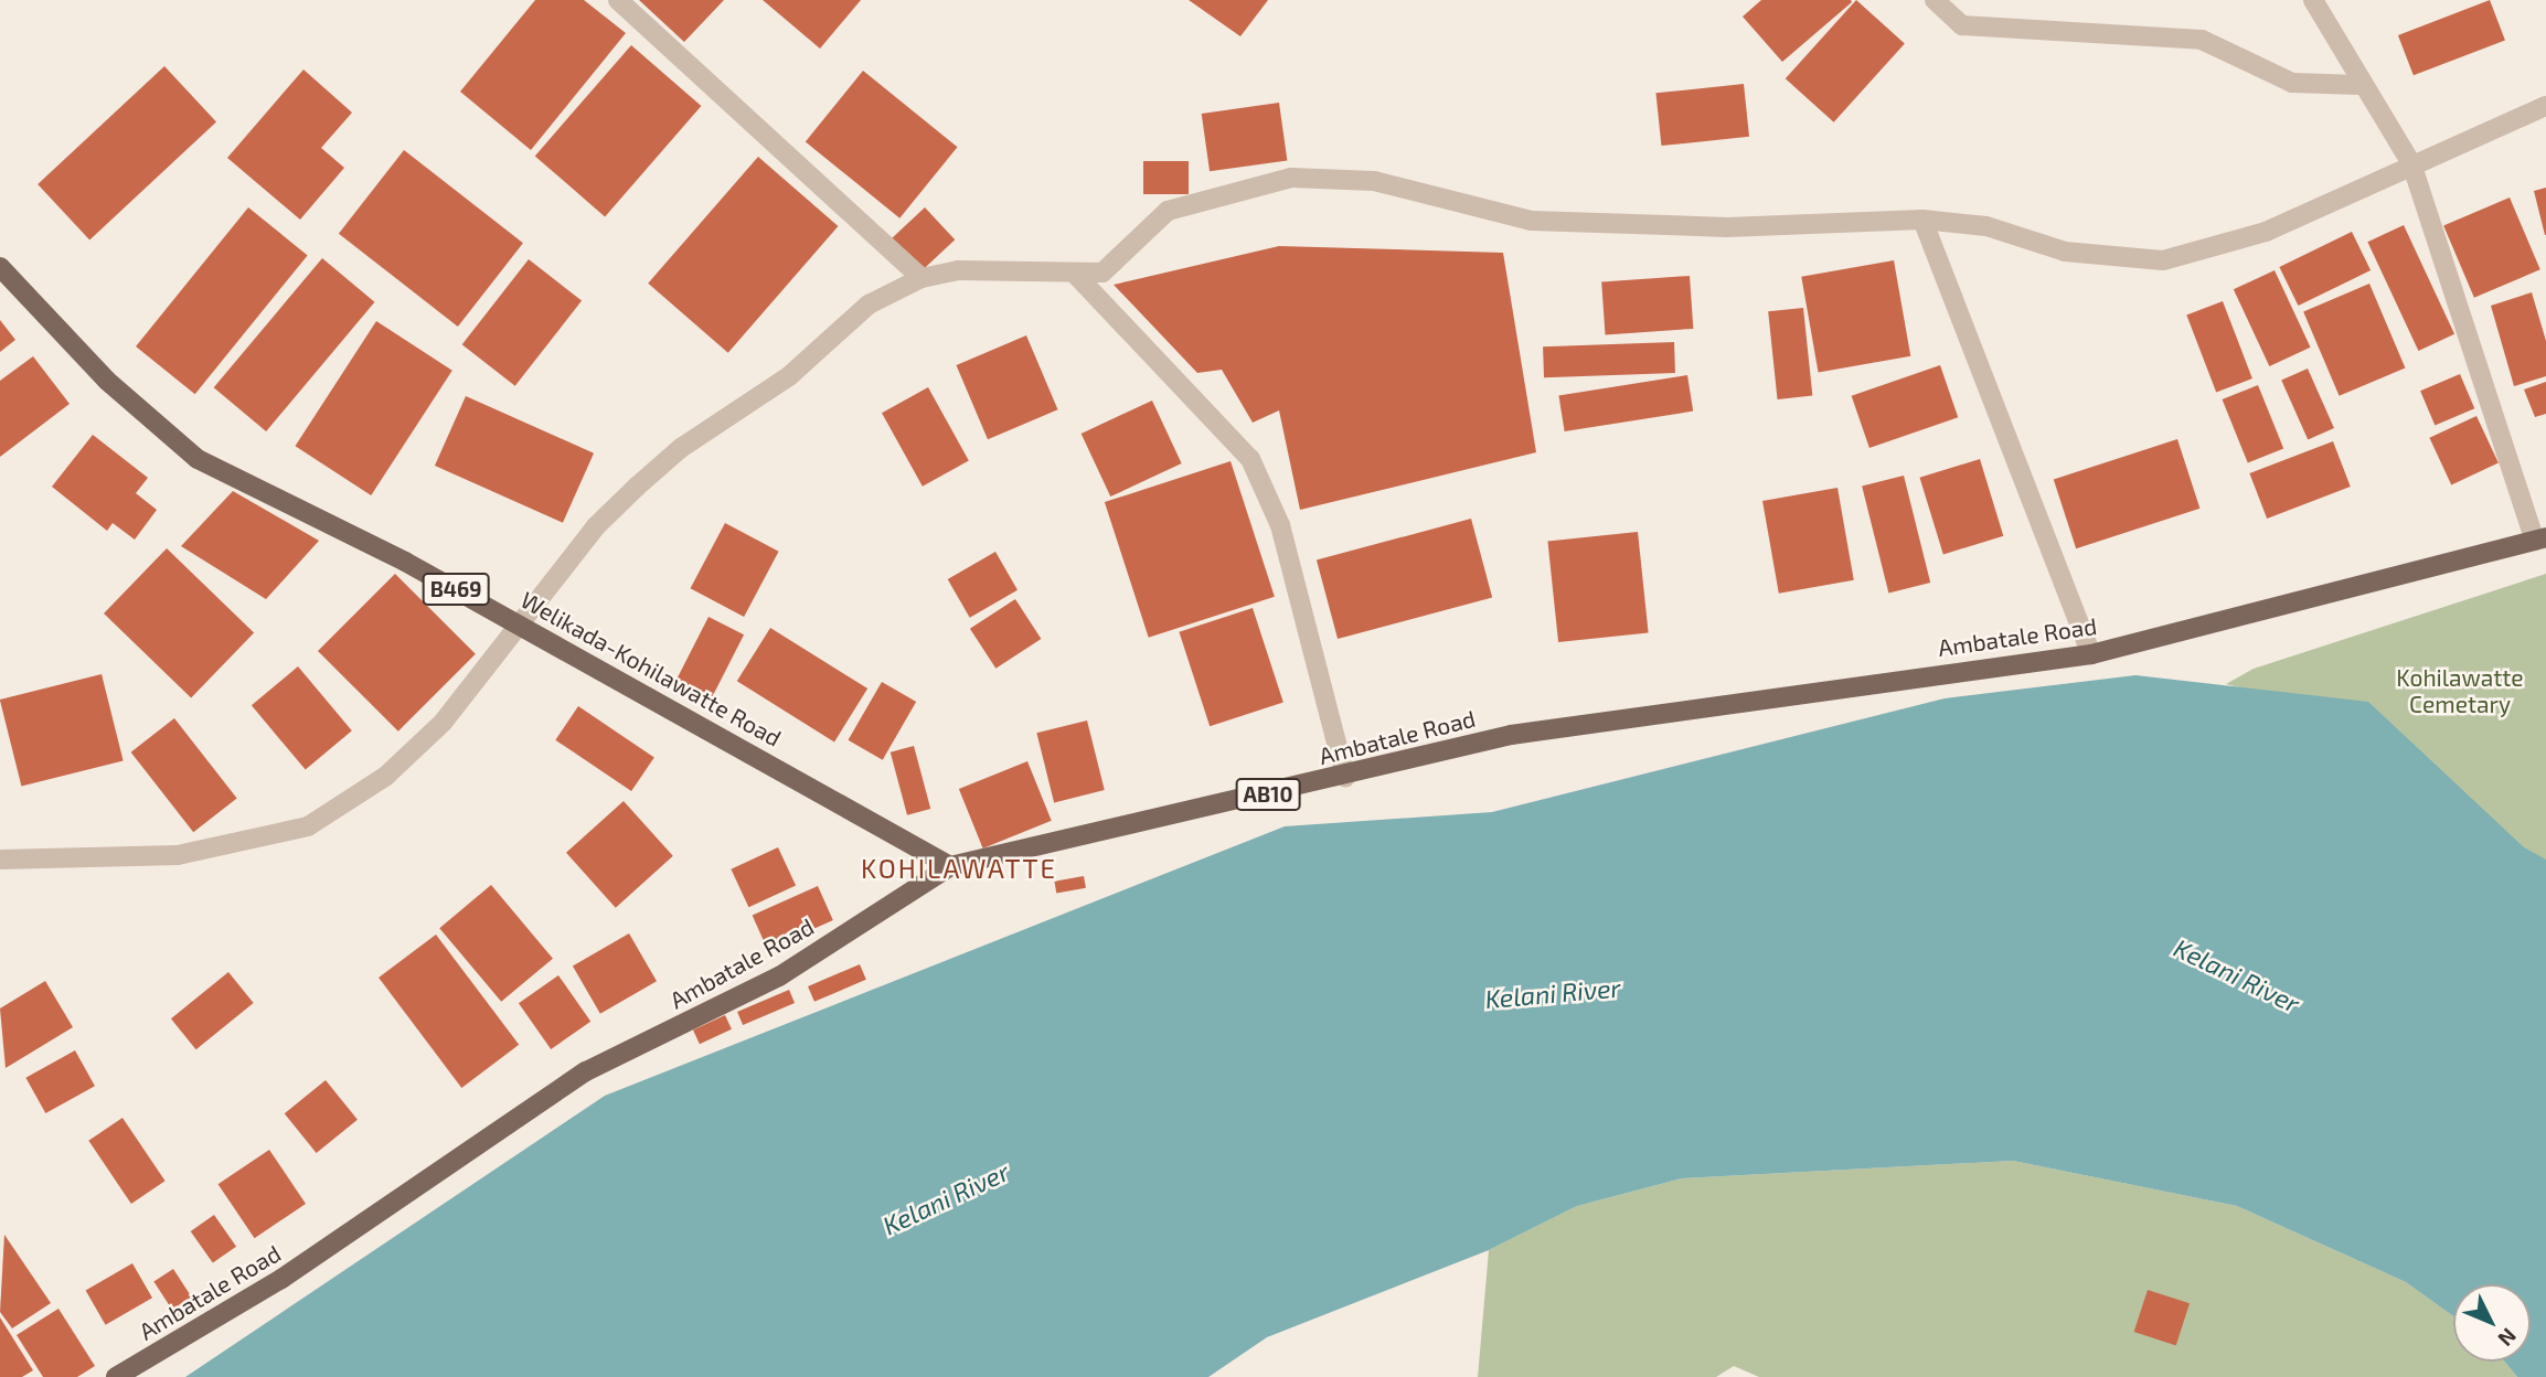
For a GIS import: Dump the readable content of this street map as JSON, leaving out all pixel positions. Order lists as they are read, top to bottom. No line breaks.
{"streets":{"main road":["B469","Ambatale Road","Welikada-Kohilawatte Road","AB10"]},"crossings":[["Ambatale Road","Welikada-Kohilawatte Road"]],"districts":["KOHILAWATTE"],"water":["Kelani River"],"parks":["Kohilawatte Cemetary"],"north":"bottom right"}
